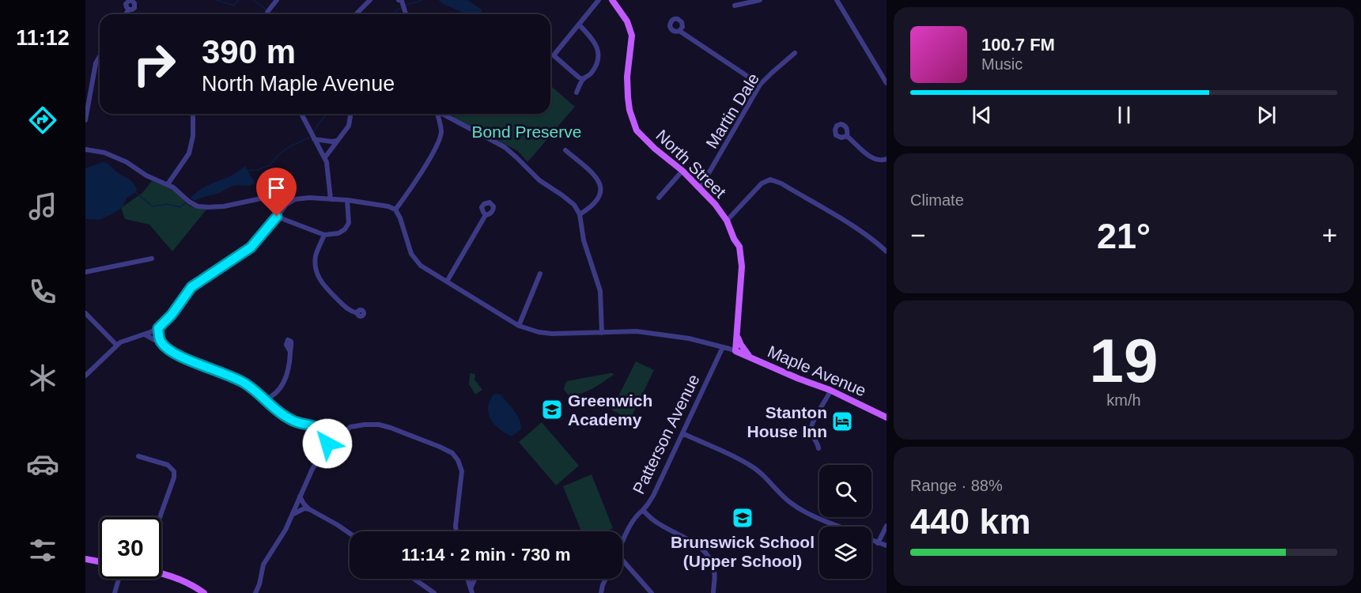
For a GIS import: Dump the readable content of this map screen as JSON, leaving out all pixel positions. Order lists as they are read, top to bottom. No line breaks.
{"streets":{"main road":["North Street","Maple Avenue"],"street":["Martin Dale","Patterson Avenue"]},"crossings":[["Martin Dale","North Street"],["North Street","Maple Avenue"]],"parks":["Bond Preserve"],"places":{"school or university":["Greenwich Academy","Brunswick School (Upper School)"],"hotel":["Stanton House Inn"]},"page":{"tabs":"11:12","turn":["390 m","North Maple Avenue"],"song":["100.7 FM","Music"],"tile":["Climate",["19","km/h"],["Range · 88%","440 km"]],"heat":["−","21°","+"],"limit":"30","trip":"11:14 · 2 min · 730 m"}}
